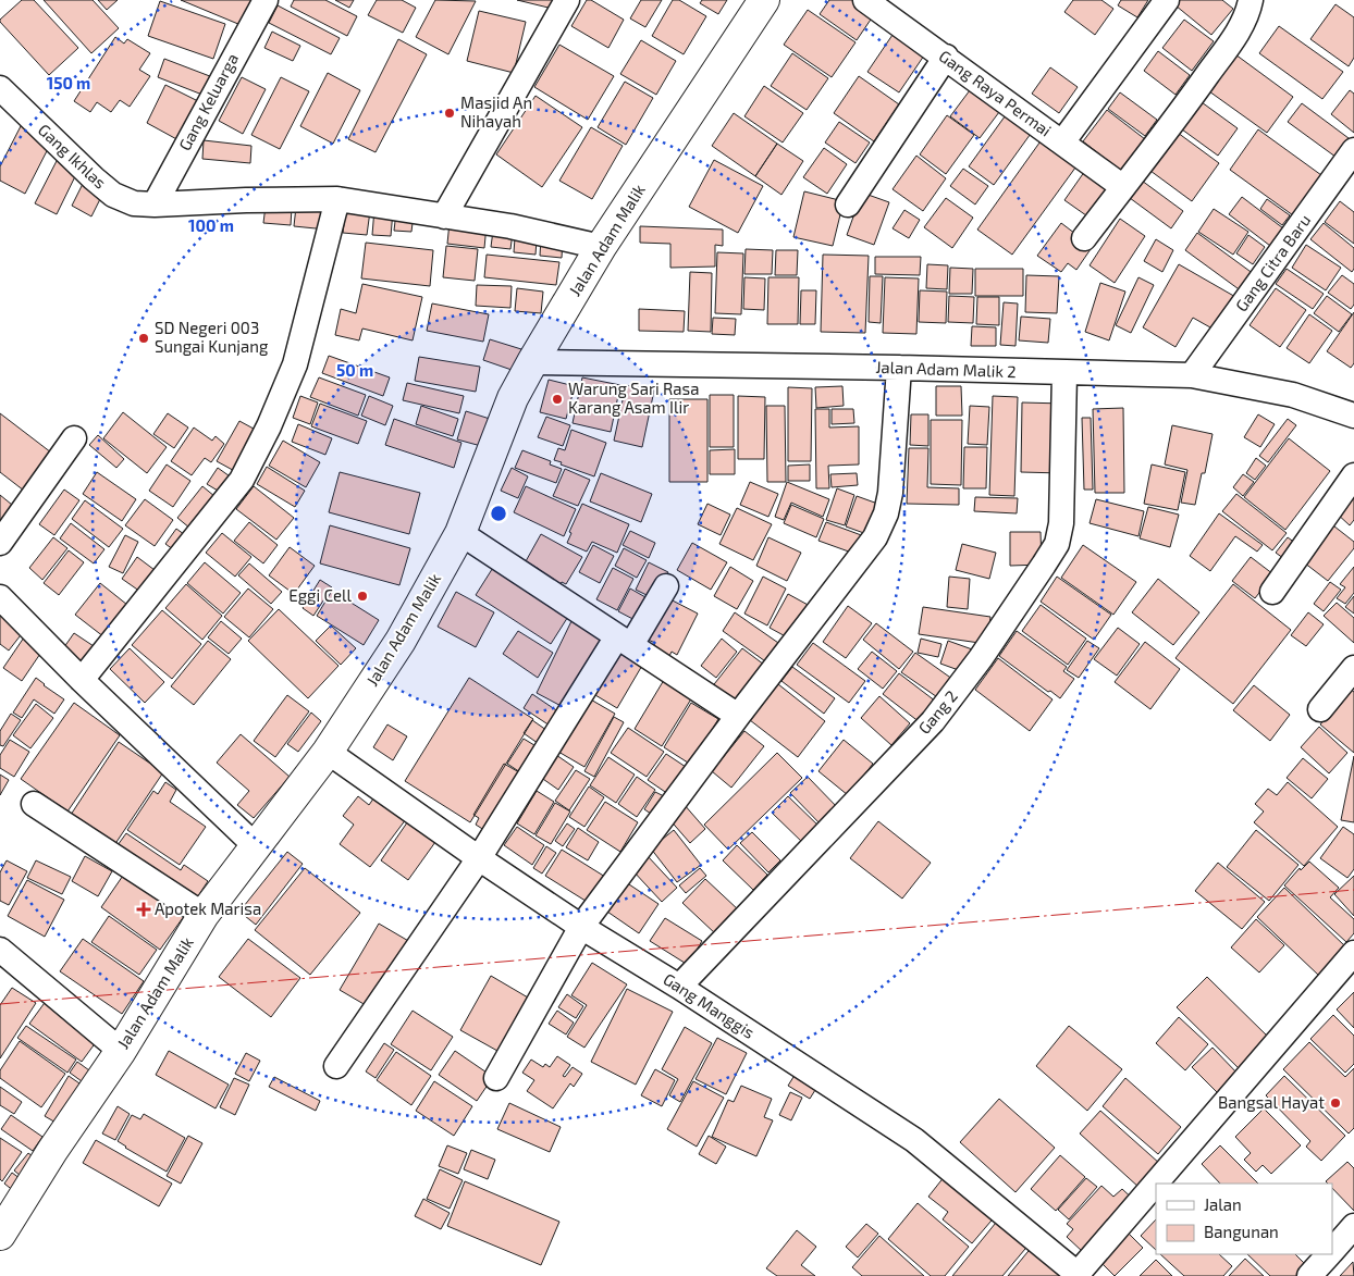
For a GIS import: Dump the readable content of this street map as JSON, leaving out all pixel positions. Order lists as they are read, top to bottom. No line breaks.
{"streets":{"street":["Gang Raya Permai","Gang Keluarga","Gang Ikhlas","Jalan Adam Malik","Gang Citra Baru","Jalan Adam Malik 2","Gang 2","Gang Manggis"]},"crossings":[["Gang Keluarga","Gang Ikhlas"],["Gang Ikhlas","Jalan Adam Malik"],["Jalan Adam Malik","Jalan Adam Malik 2"],["Jalan Adam Malik","Gang Manggis"],["Gang Citra Baru","Jalan Adam Malik 2"],["Jalan Adam Malik 2","Gang 2"],["Gang 2","Gang Manggis"]],"places":{"other":["Masjid An Nihayah","SD Negeri 003 Sungai Kunjang","Warung Sari Rasa Karang Asam Ilir","Eggi Cell","Bangsal Hayat"],"health":["Apotek Marisa"]},"legend":["Jalan","Bangunan"],"rings":["150 m","100 m","50 m"]}
